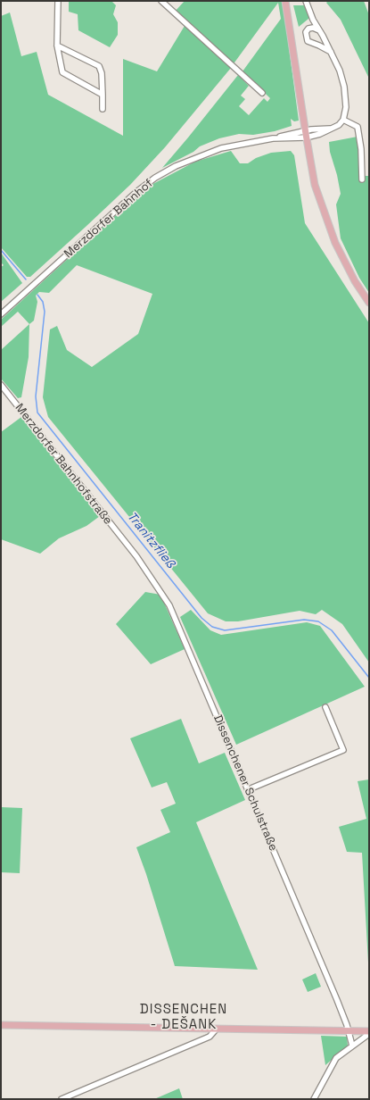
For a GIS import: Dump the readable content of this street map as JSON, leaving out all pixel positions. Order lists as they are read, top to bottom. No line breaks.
{"streets":{"street":["Merzdorfer Bahnhof","Merzdorfer Bahnhofstraße","Dissenchener Schulstraße"]},"crossings":[["Merzdorfer Bahnhofstraße","Dissenchener Schulstraße"]],"districts":["DISSENCHEN - DEŠANK"],"water":["Tranitzfließ"]}
